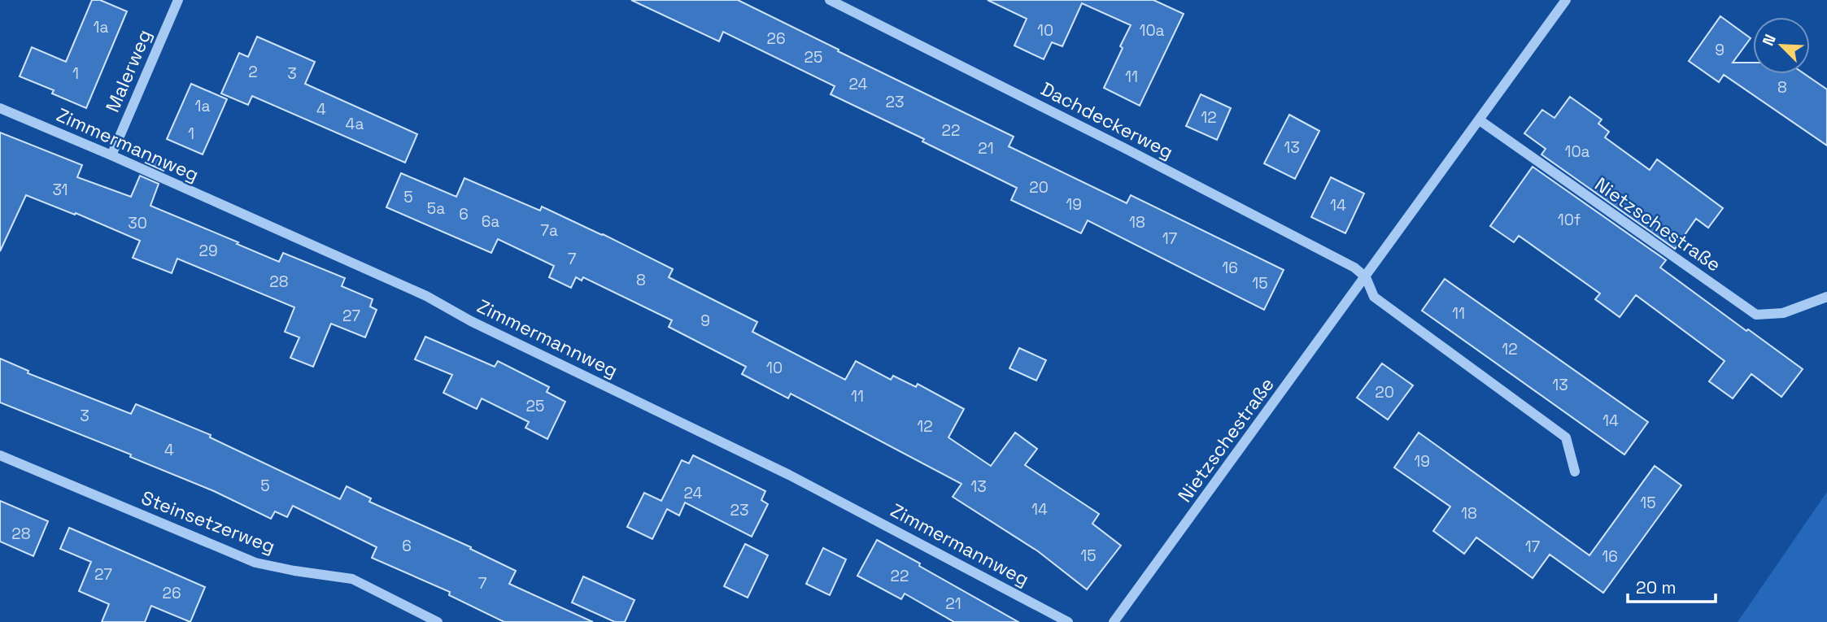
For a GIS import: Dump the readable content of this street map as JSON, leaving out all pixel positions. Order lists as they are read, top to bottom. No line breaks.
{"streets":{"street":["Malerweg","Dachdeckerweg","Zimmermannweg","Nietzschestraße","Steinsetzerweg"]},"crossings":[["Malerweg","Zimmermannweg"],["Dachdeckerweg","Nietzschestraße"]],"house_numbers":["1a","10","10a","26","9","25","2","1","3","11","24","8","23","1a","4","12","4a","22","1","13","21","10a","20","31","5","19","14","5a","6","10f","6a","18","30","7a","17","29","7","16","8","28","15","11","27","9","12","10","13","20","11","25","3","14","12","4","19","5","13","24","15","14","23","18","28","6","17","15","16","27","22","7","26","21"],"scale_bar":"20 m","north":"top left"}
